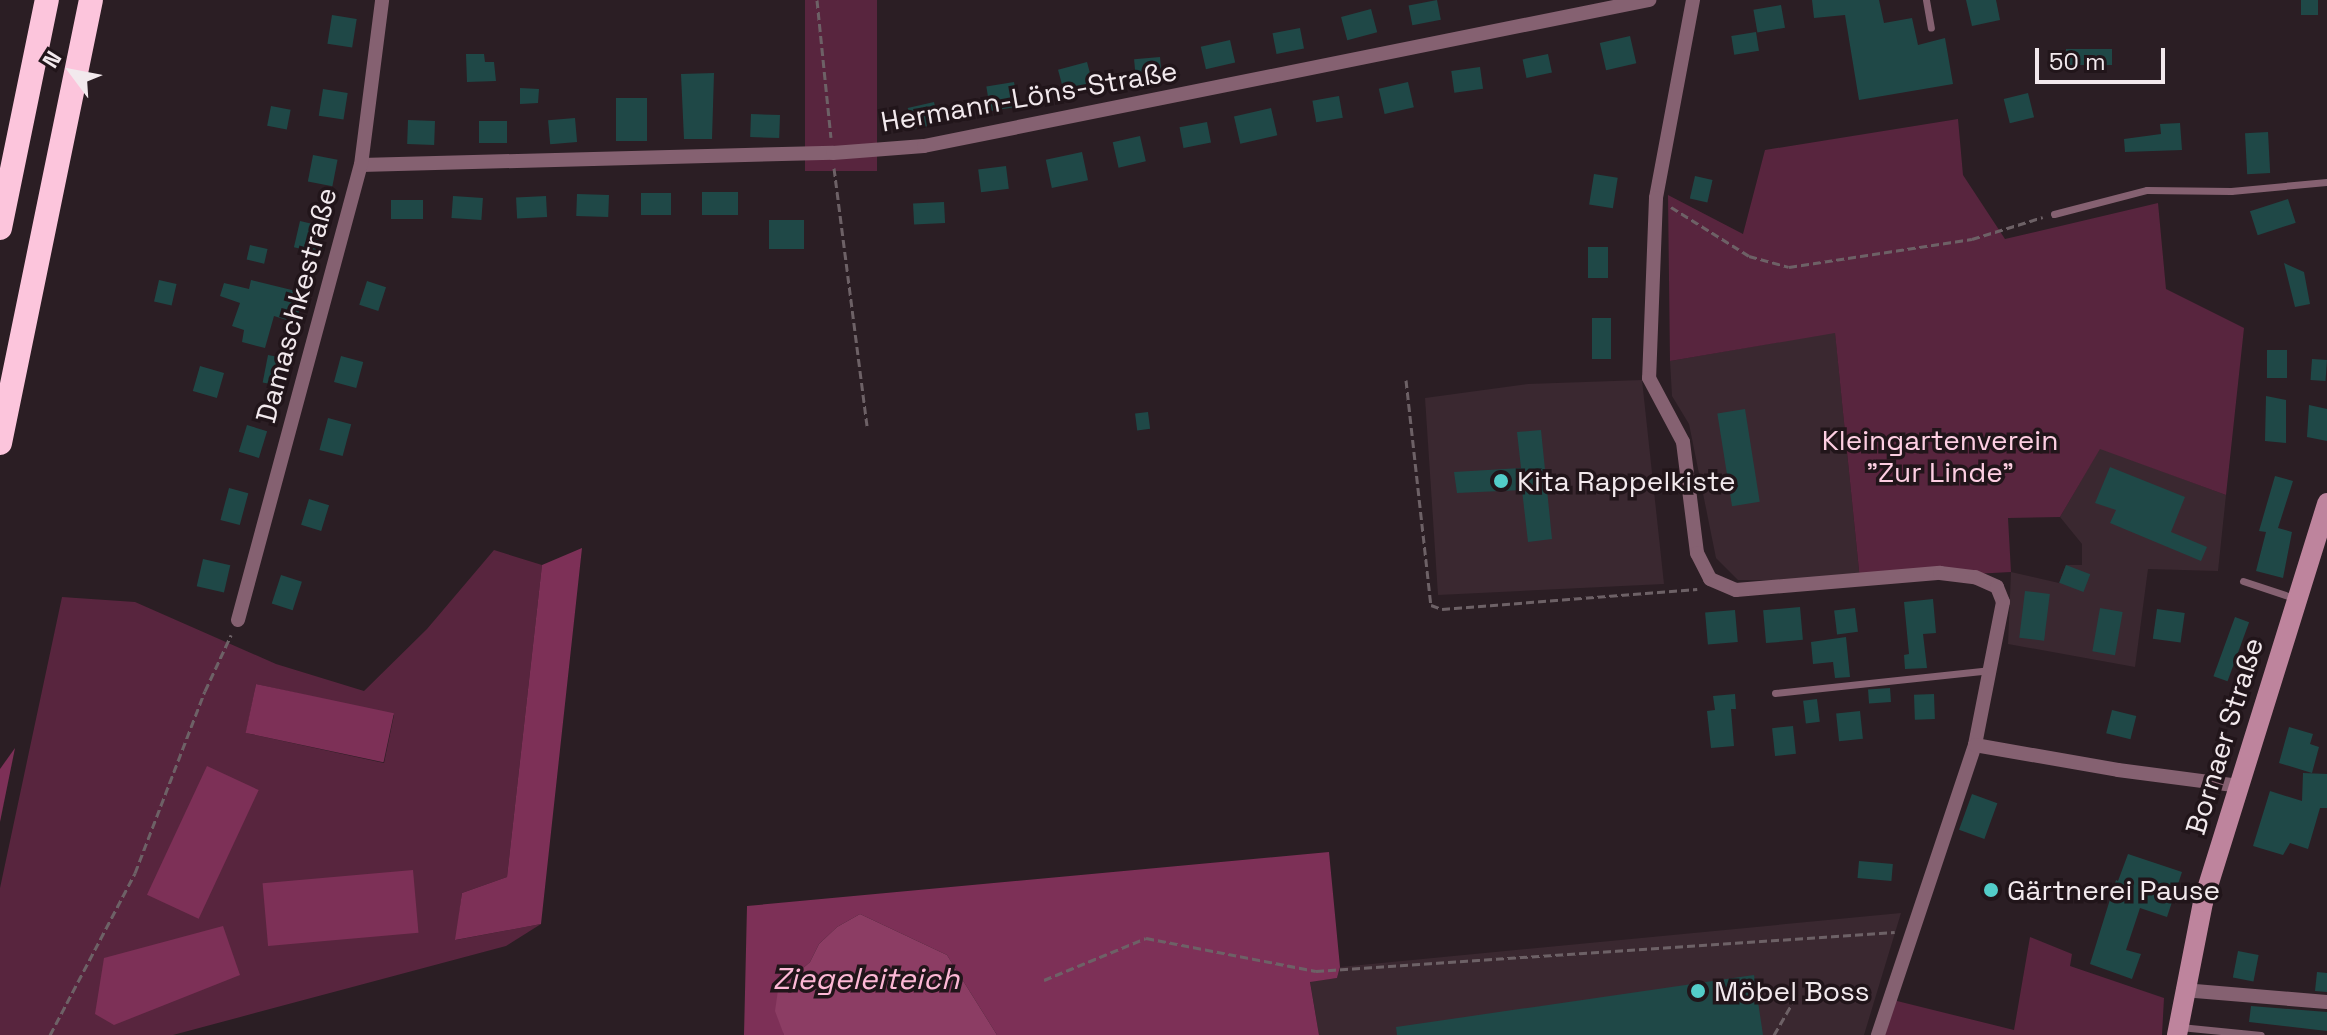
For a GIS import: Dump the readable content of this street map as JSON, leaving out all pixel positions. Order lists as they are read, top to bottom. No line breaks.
{"streets":{"main road":["Bornaer Straße"],"street":["Hermann-Löns-Straße","Damaschkestraße"]},"crossings":[["Hermann-Löns-Straße","Damaschkestraße"]],"water":["Ziegeleiteich"],"parks":["Kleingartenverein \"Zur Linde\""],"places":["Kita Rappelkiste","Gärtnerei Pause","Möbel Boss"],"scale_bar":"50 m","north":"top left"}
